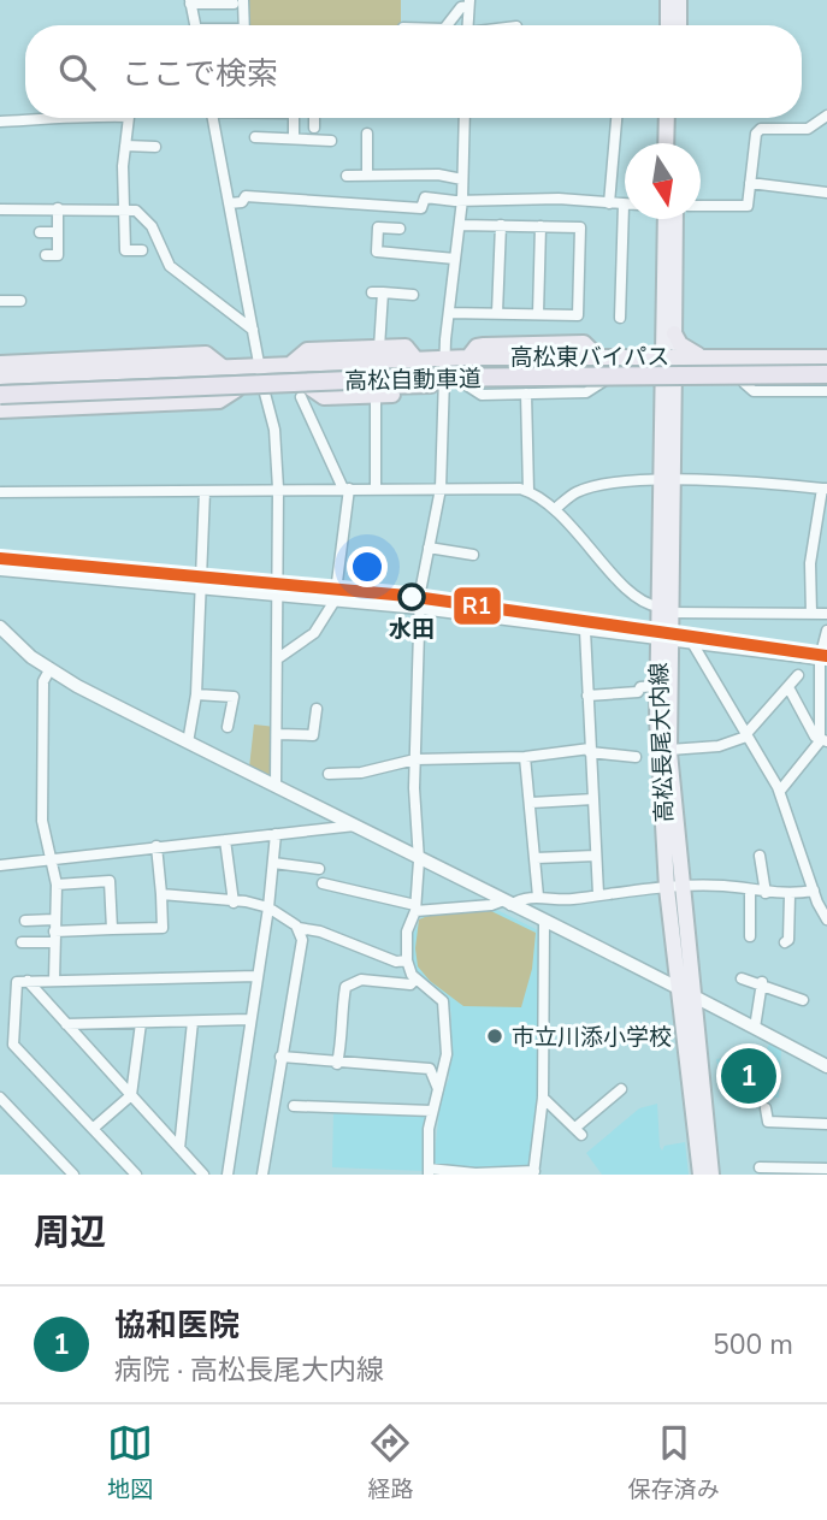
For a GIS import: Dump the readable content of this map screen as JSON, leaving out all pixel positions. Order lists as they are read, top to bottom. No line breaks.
{"streets":{"highway":["高松東バイパス","高松自動車道"],"main road":["高松長尾大内線"]},"crossings":[["高松東バイパス","高松長尾大内線"]],"places":["水田","市立川添小学校"],"lines":["transit line R1"],"north":"bottom","page":{"search":"ここで検索","pins":"1","heading":"周辺","list":[{"mark":"1","name":"協和医院","note":"病院 · 高松長尾大内線","value":"500 m"}],"nav":["地図","経路","保存済み"]}}
